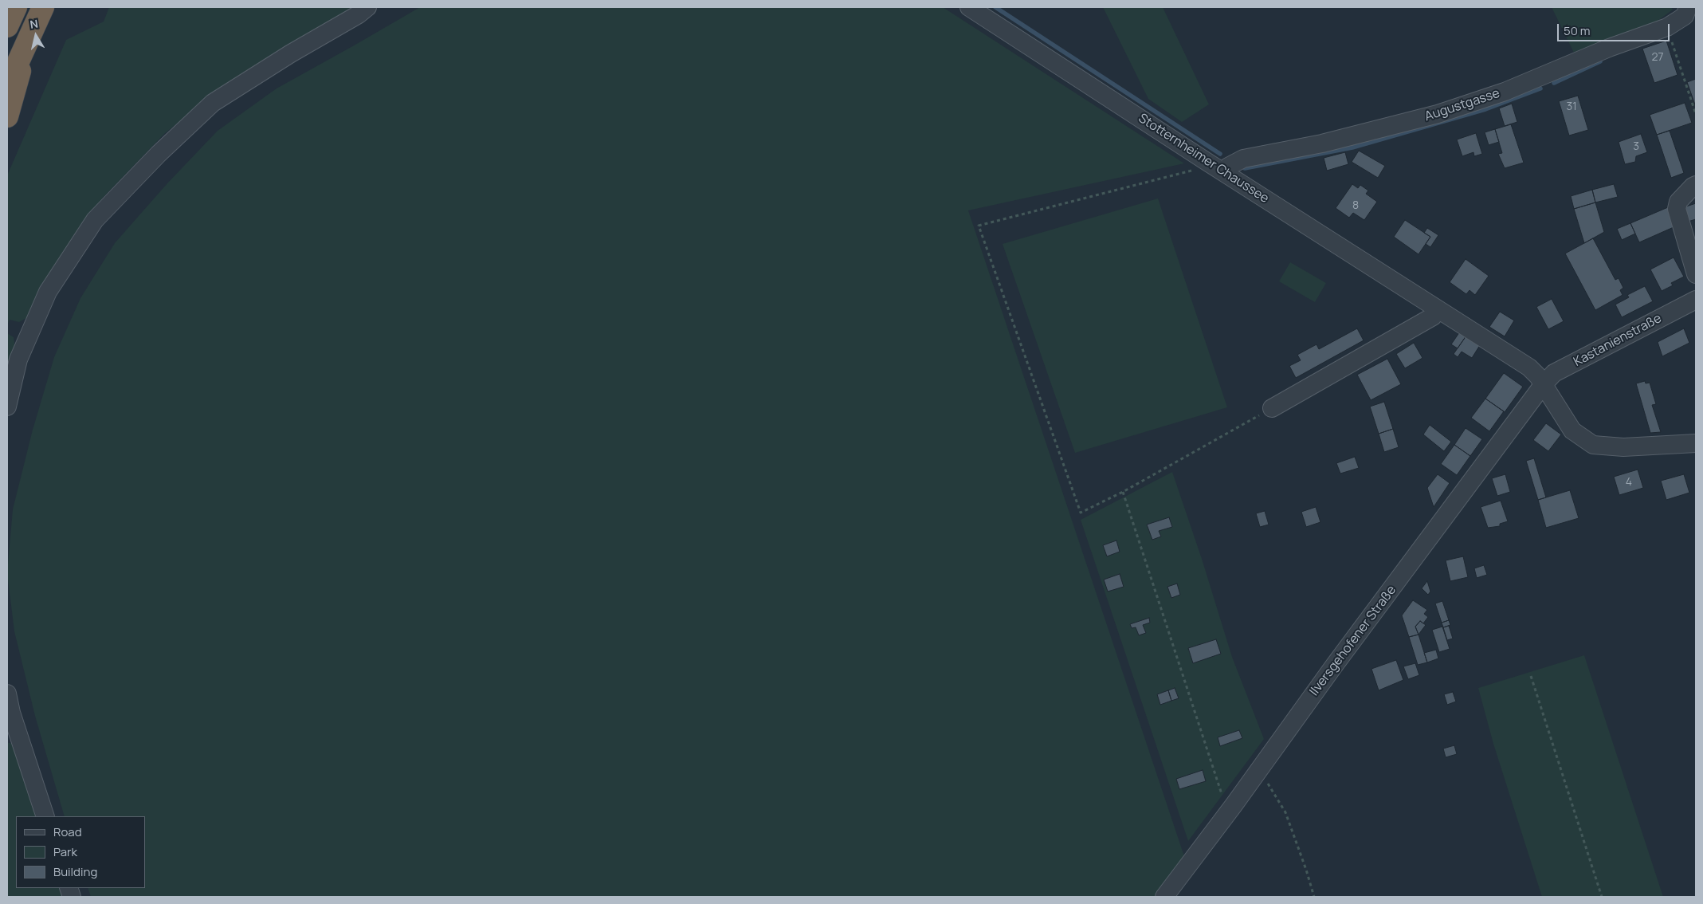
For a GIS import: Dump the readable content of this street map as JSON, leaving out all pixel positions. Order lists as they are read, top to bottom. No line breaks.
{"streets":{"street":["Augustgasse","Stotternheimer Chaussee","Kastanienstraße","Ilversgehofener Straße"]},"crossings":[["Augustgasse","Stotternheimer Chaussee"],["Stotternheimer Chaussee","Kastanienstraße"],["Stotternheimer Chaussee","Ilversgehofener Straße"],["Kastanienstraße","Ilversgehofener Straße"]],"house_numbers":["27","31","3","8","4"],"legend":["Road","Park","Building"],"scale_bar":"50 m","north":"top"}
